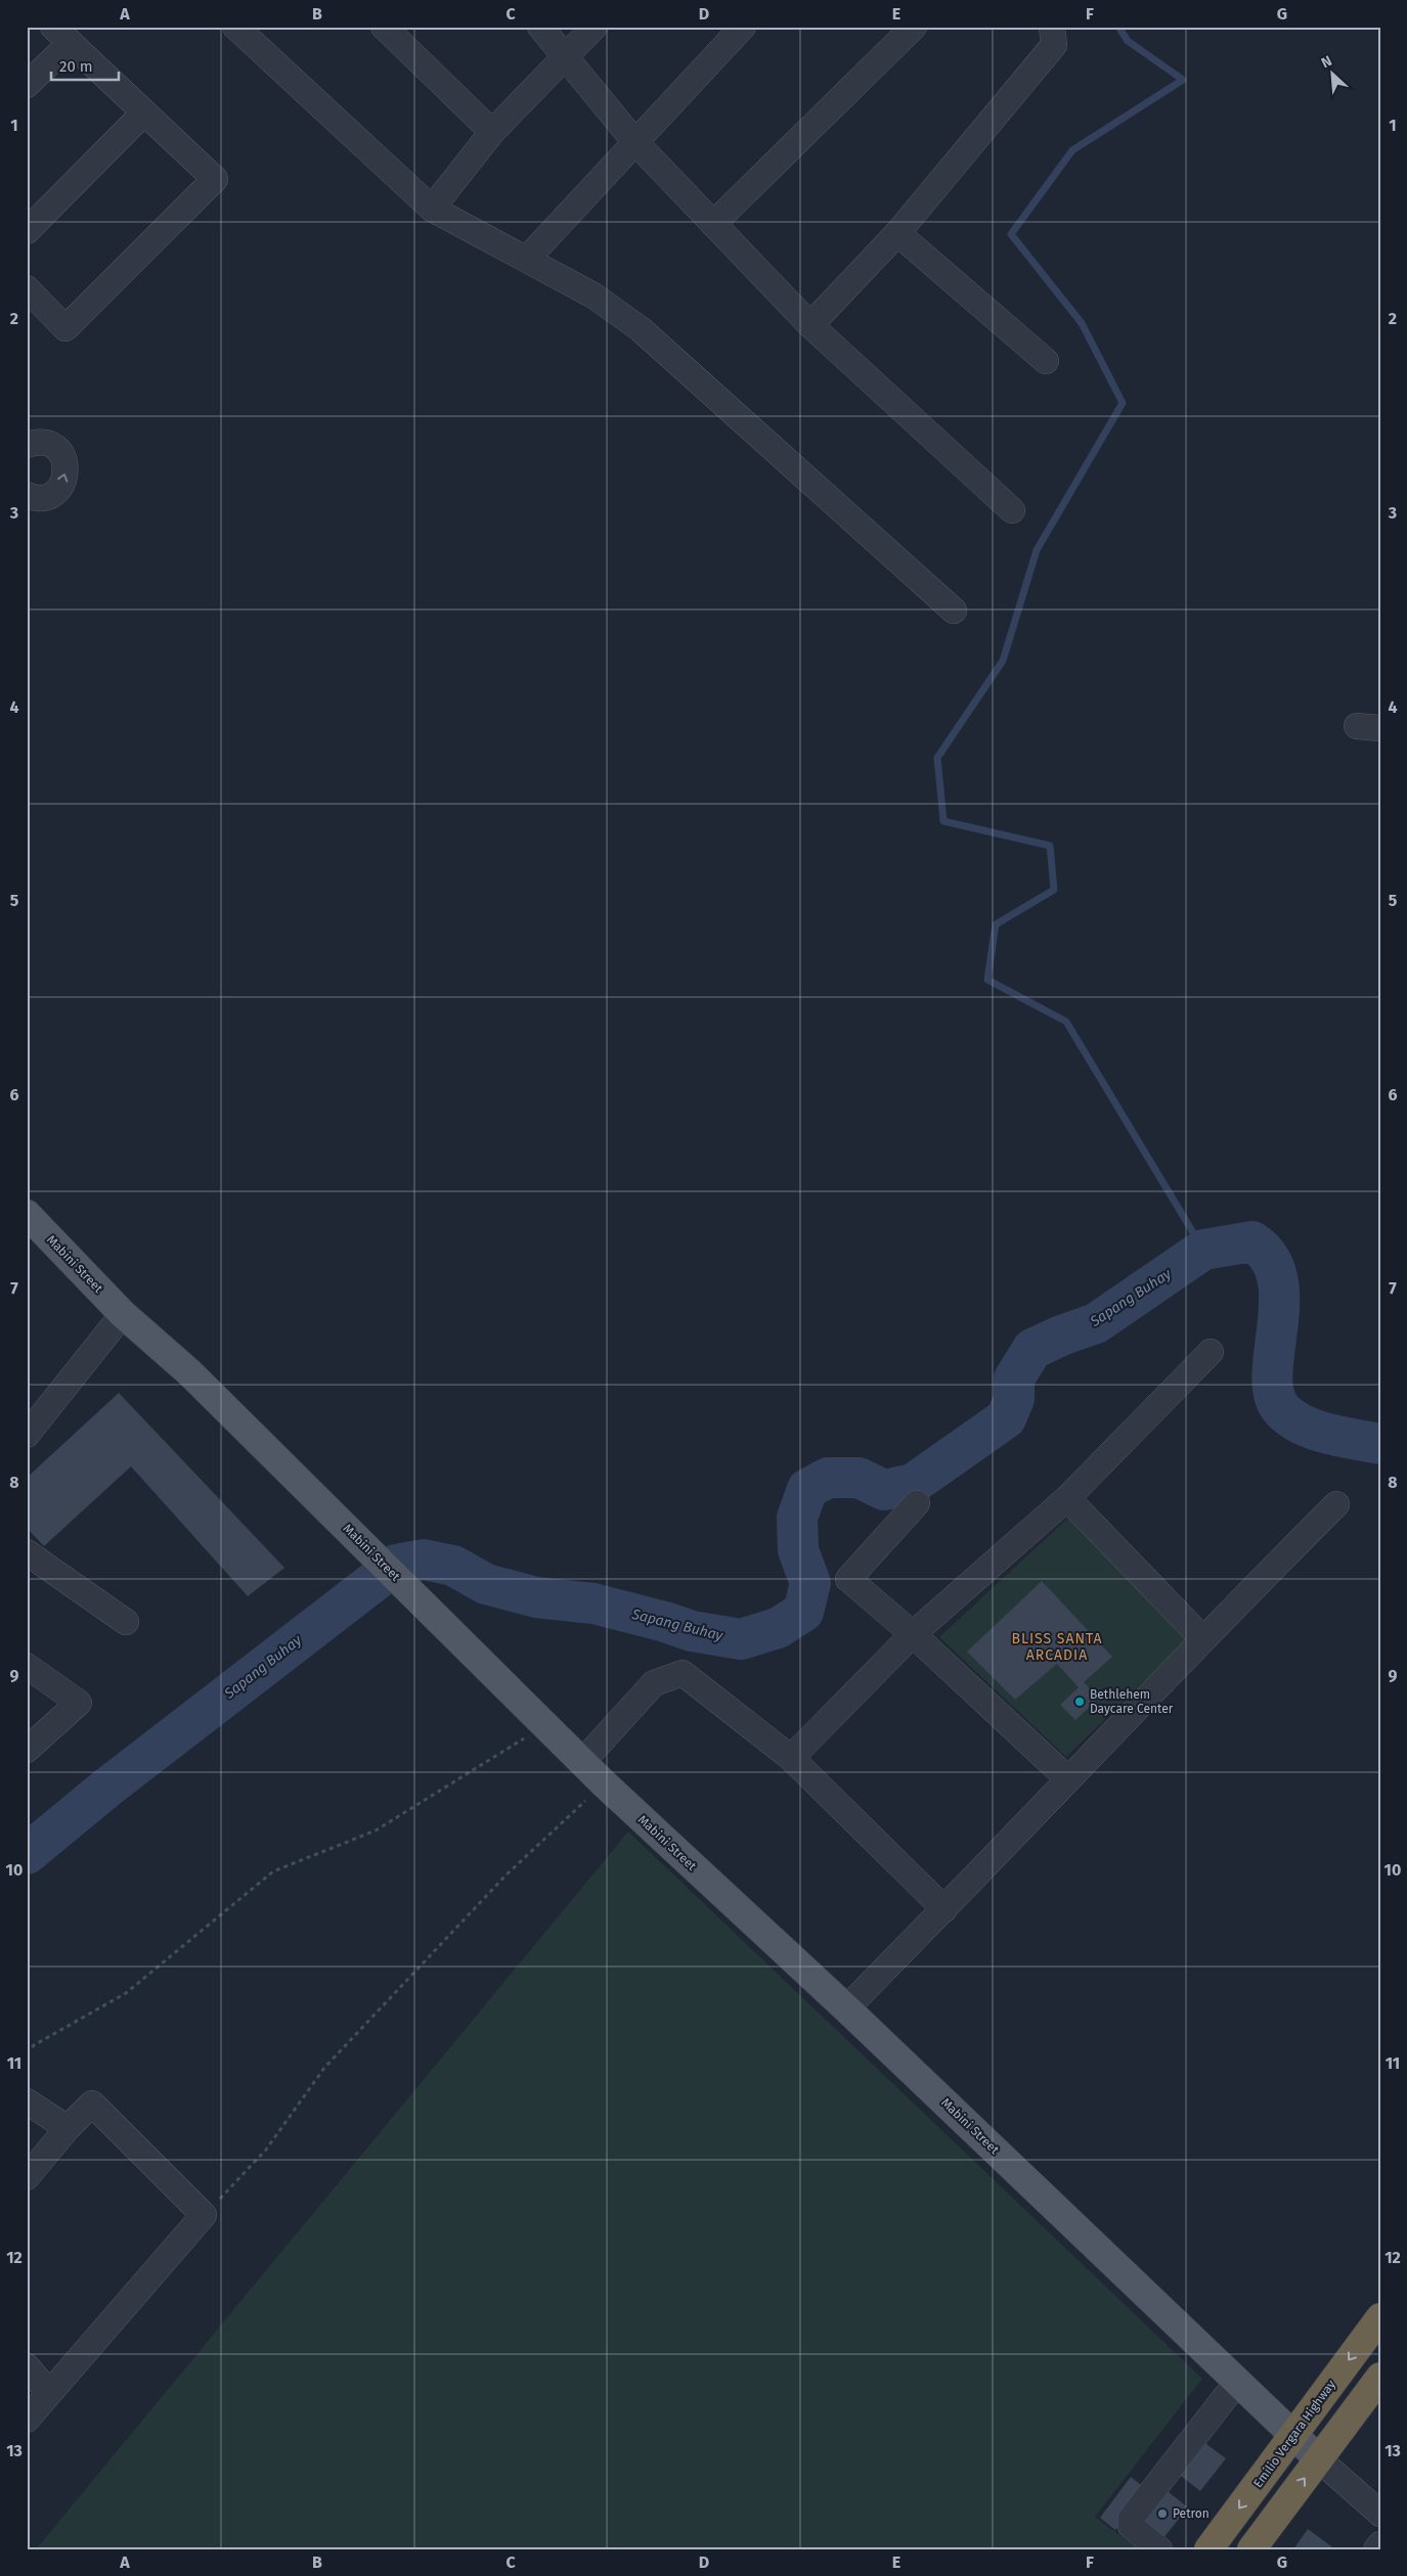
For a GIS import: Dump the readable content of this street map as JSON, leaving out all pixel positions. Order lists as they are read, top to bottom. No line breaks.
{"streets":{"highway":["Emilio Vergara Highway"],"main road":["Mabini Street"]},"crossings":[["Mabini Street","Emilio Vergara Highway"]],"districts":["BLISS SANTA ARCADIA"],"water":["Sapang Buhay"],"places":["Bethlehem Daycare Center","Petron"],"scale_bar":"20 m","north":"top left","grid":{"columns":["A","B","C","D","E","F","G"],"rows":["1","2","3","4","5","6","7","8","9","10","11","12","13"]}}
